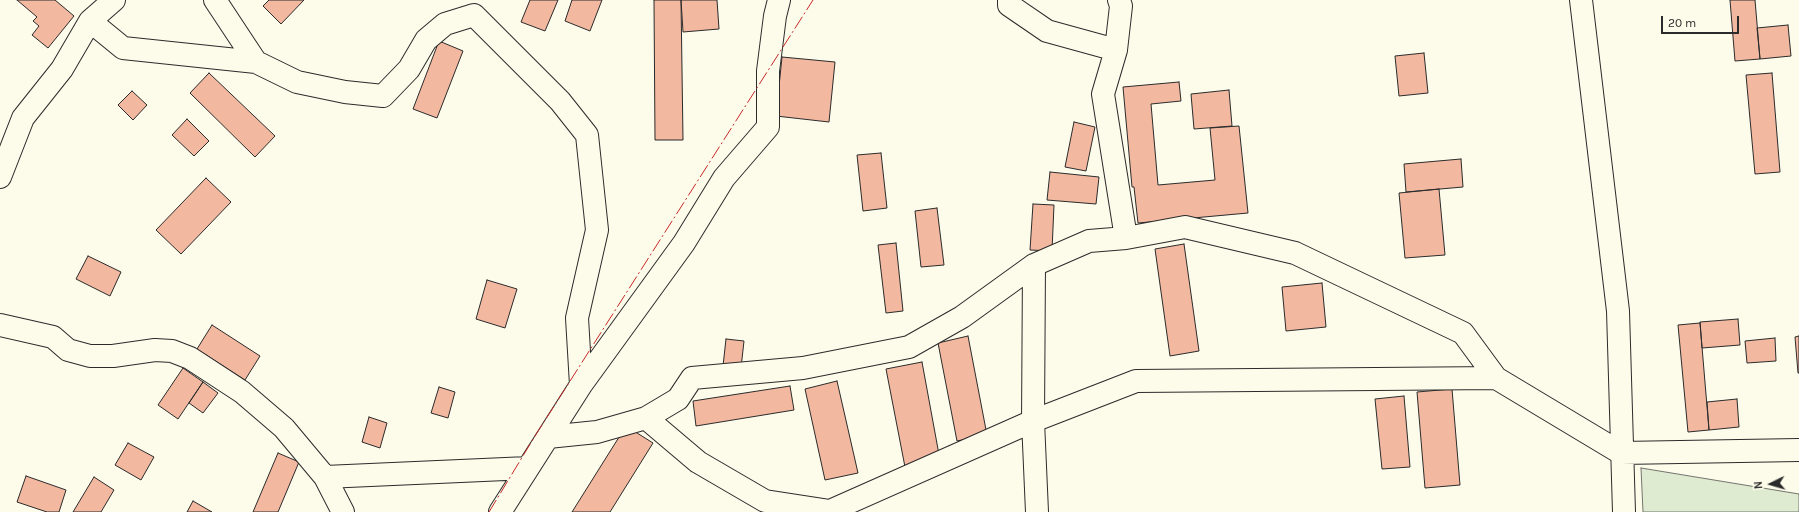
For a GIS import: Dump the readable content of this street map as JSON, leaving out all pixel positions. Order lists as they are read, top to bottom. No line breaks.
{"scale_bar":"20 m","north":"left"}
